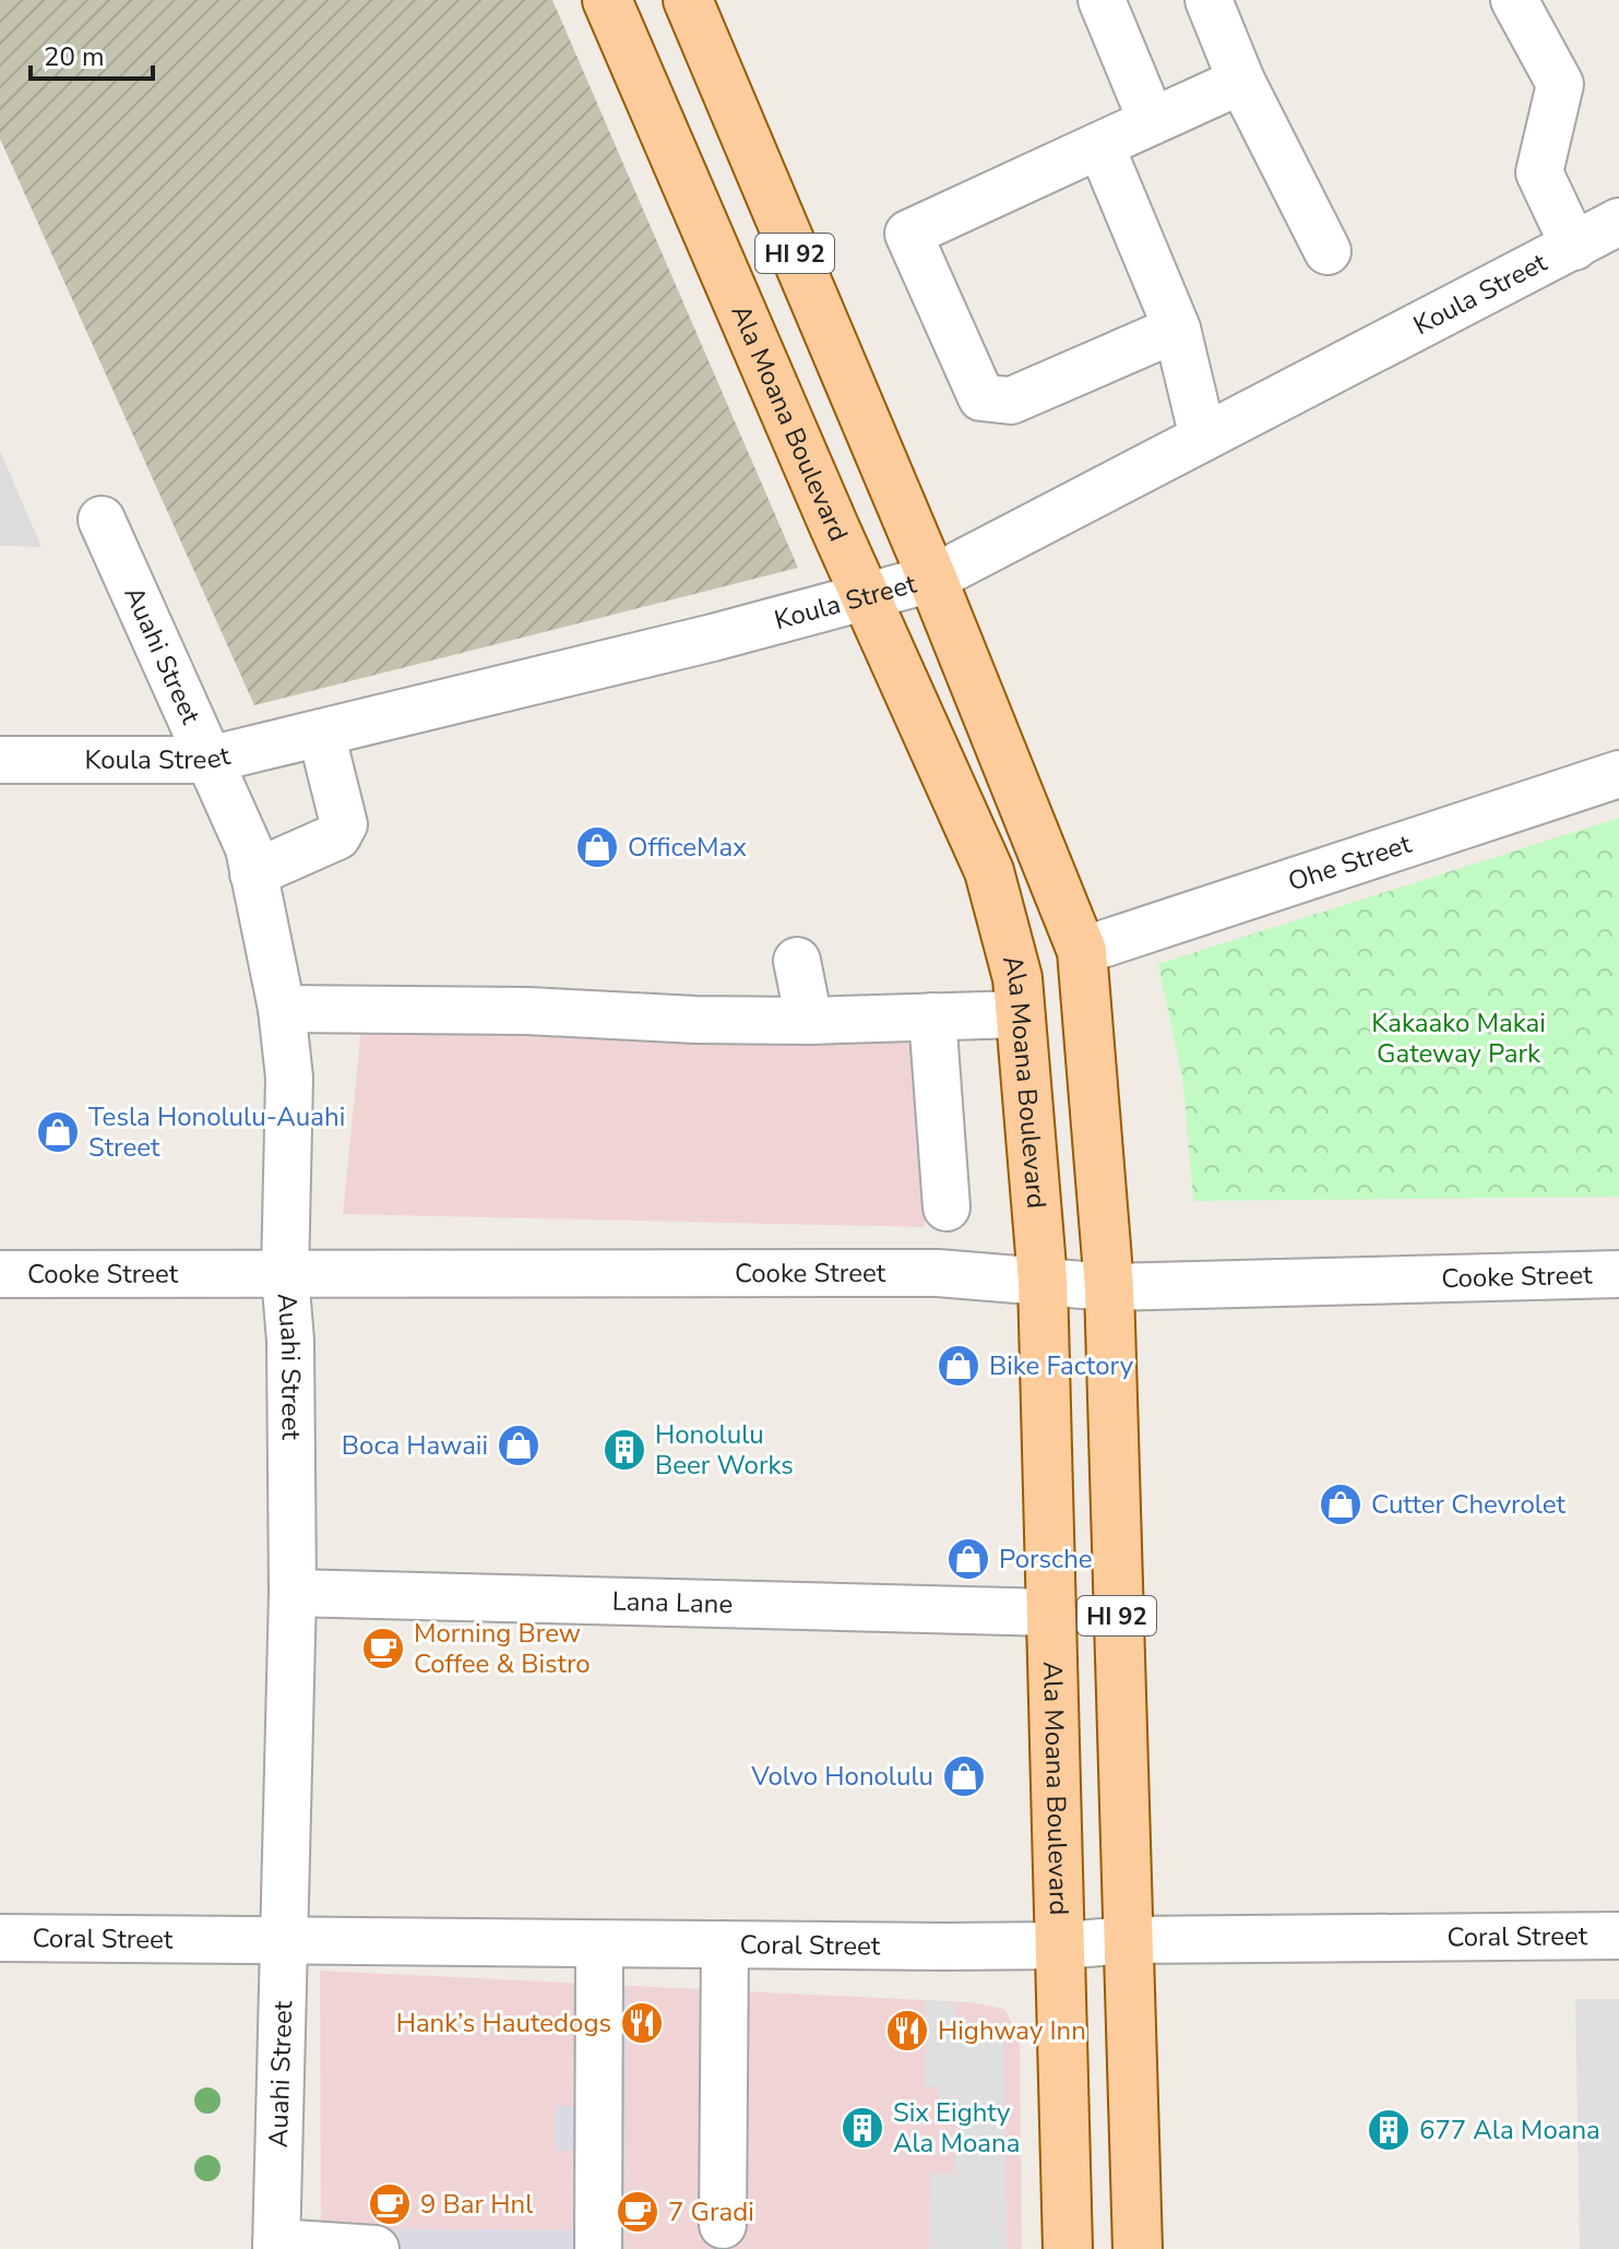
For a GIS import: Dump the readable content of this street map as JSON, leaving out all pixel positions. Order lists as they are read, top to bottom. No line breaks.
{"streets":{"main road":["HI 92","Ala Moana Boulevard"],"street":["Koula Street","Auahi Street","Ohe Street","Cooke Street","Lana Lane","Coral Street"]},"crossings":[["HI 92","Koula Street"],["HI 92","Ohe Street"],["HI 92","Cooke Street"],["HI 92","Coral Street"],["Koula Street","Ala Moana Boulevard"],["Koula Street","Auahi Street"],["Ala Moana Boulevard","Cooke Street"],["Ala Moana Boulevard","Lana Lane"],["Ala Moana Boulevard","Coral Street"],["Auahi Street","Cooke Street"],["Auahi Street","Lana Lane"],["Auahi Street","Coral Street"]],"parks":["Kakaako Makai Gateway Park"],"places":{"shop":["OfficeMax","Tesla Honolulu-Auahi Street","Bike Factory","Boca Hawaii","Cutter Chevrolet","Porsche","Volvo Honolulu"],"building":["Honolulu Beer Works","Six Eighty Ala Moana","677 Ala Moana"],"cafe":["Morning Brew Coffee & Bistro","9 Bar Hnl","7 Gradi"],"restaurant":["Hank’s Hautedogs","Highway Inn"]},"scale_bar":"20 m"}
